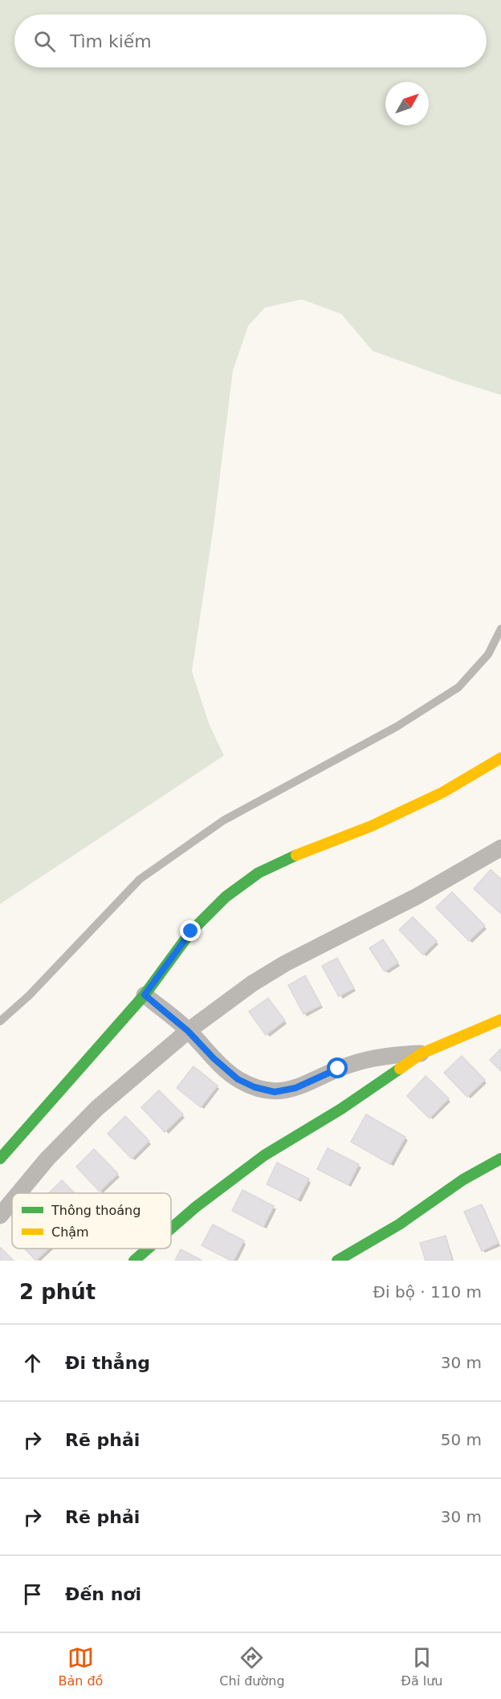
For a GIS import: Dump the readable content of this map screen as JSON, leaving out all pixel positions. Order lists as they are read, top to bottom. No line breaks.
{"legend":["Thông thoáng","Chậm"],"north":"top right","page":{"search":"Tìm kiếm","heading":["2 phút","Đi bộ · 110 m"],"list":[["Đi thẳng","30 m"],["Rẽ phải","50 m"],["Rẽ phải","30 m"],"Đến nơi"],"nav":["Bản đồ","Chỉ đường","Đã lưu"]}}
